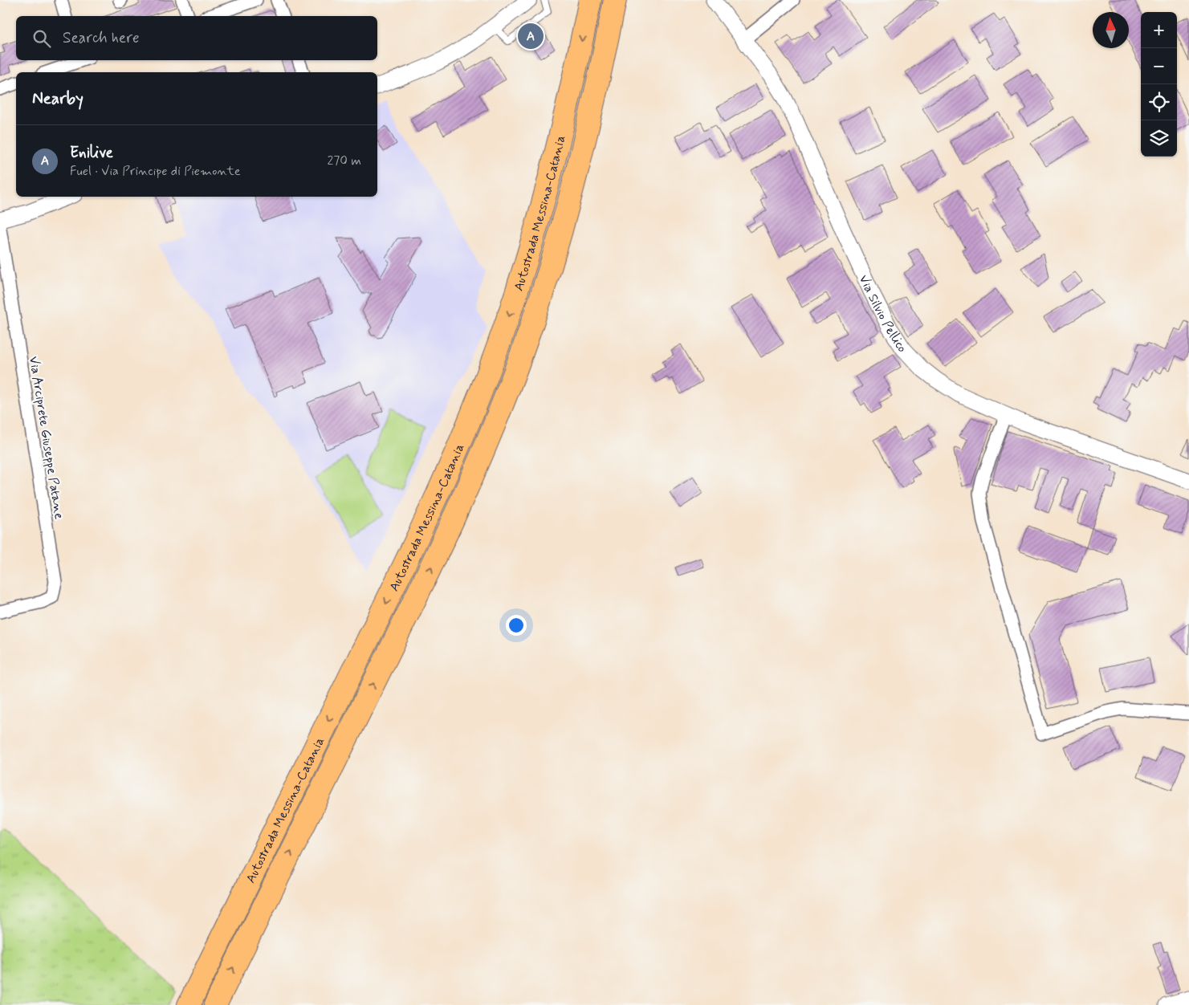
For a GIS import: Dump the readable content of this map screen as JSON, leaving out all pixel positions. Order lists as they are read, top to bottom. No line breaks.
{"streets":{"highway":["Autostrada Messina-Catania"],"street":["Via Silvio Pellico","Via Arciprete Giuseppe Patane"]},"north":"top","page":{"map_buttons":["+","−"],"search":"Search here","pins":"A","heading":"Nearby","list":[{"mark":"A","name":"Enilive","note":"Fuel · Via Principe di Piemonte","value":"270 m"}]}}
